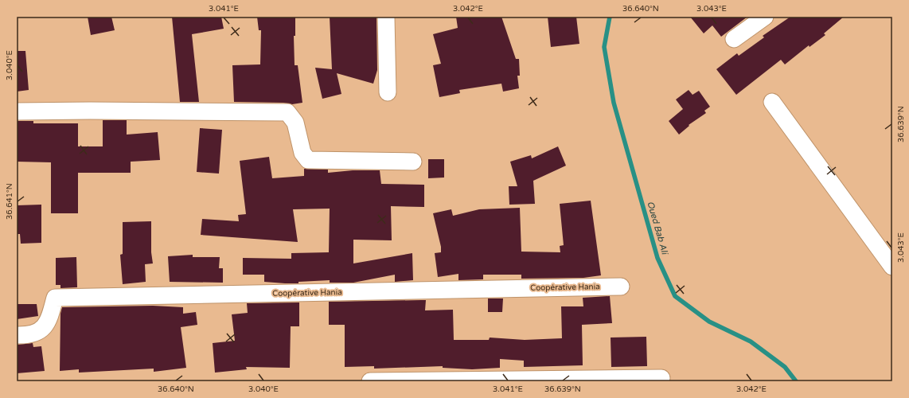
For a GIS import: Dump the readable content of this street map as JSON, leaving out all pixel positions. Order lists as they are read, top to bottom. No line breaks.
{"streets":{"street":["Coopérative Hania"]},"water":["Oued Bab Ali"],"coordinates":["3.041°E","3.042°E","36.640°N","3.043°E","3.040°E","36.639°N","36.641°N"]}
